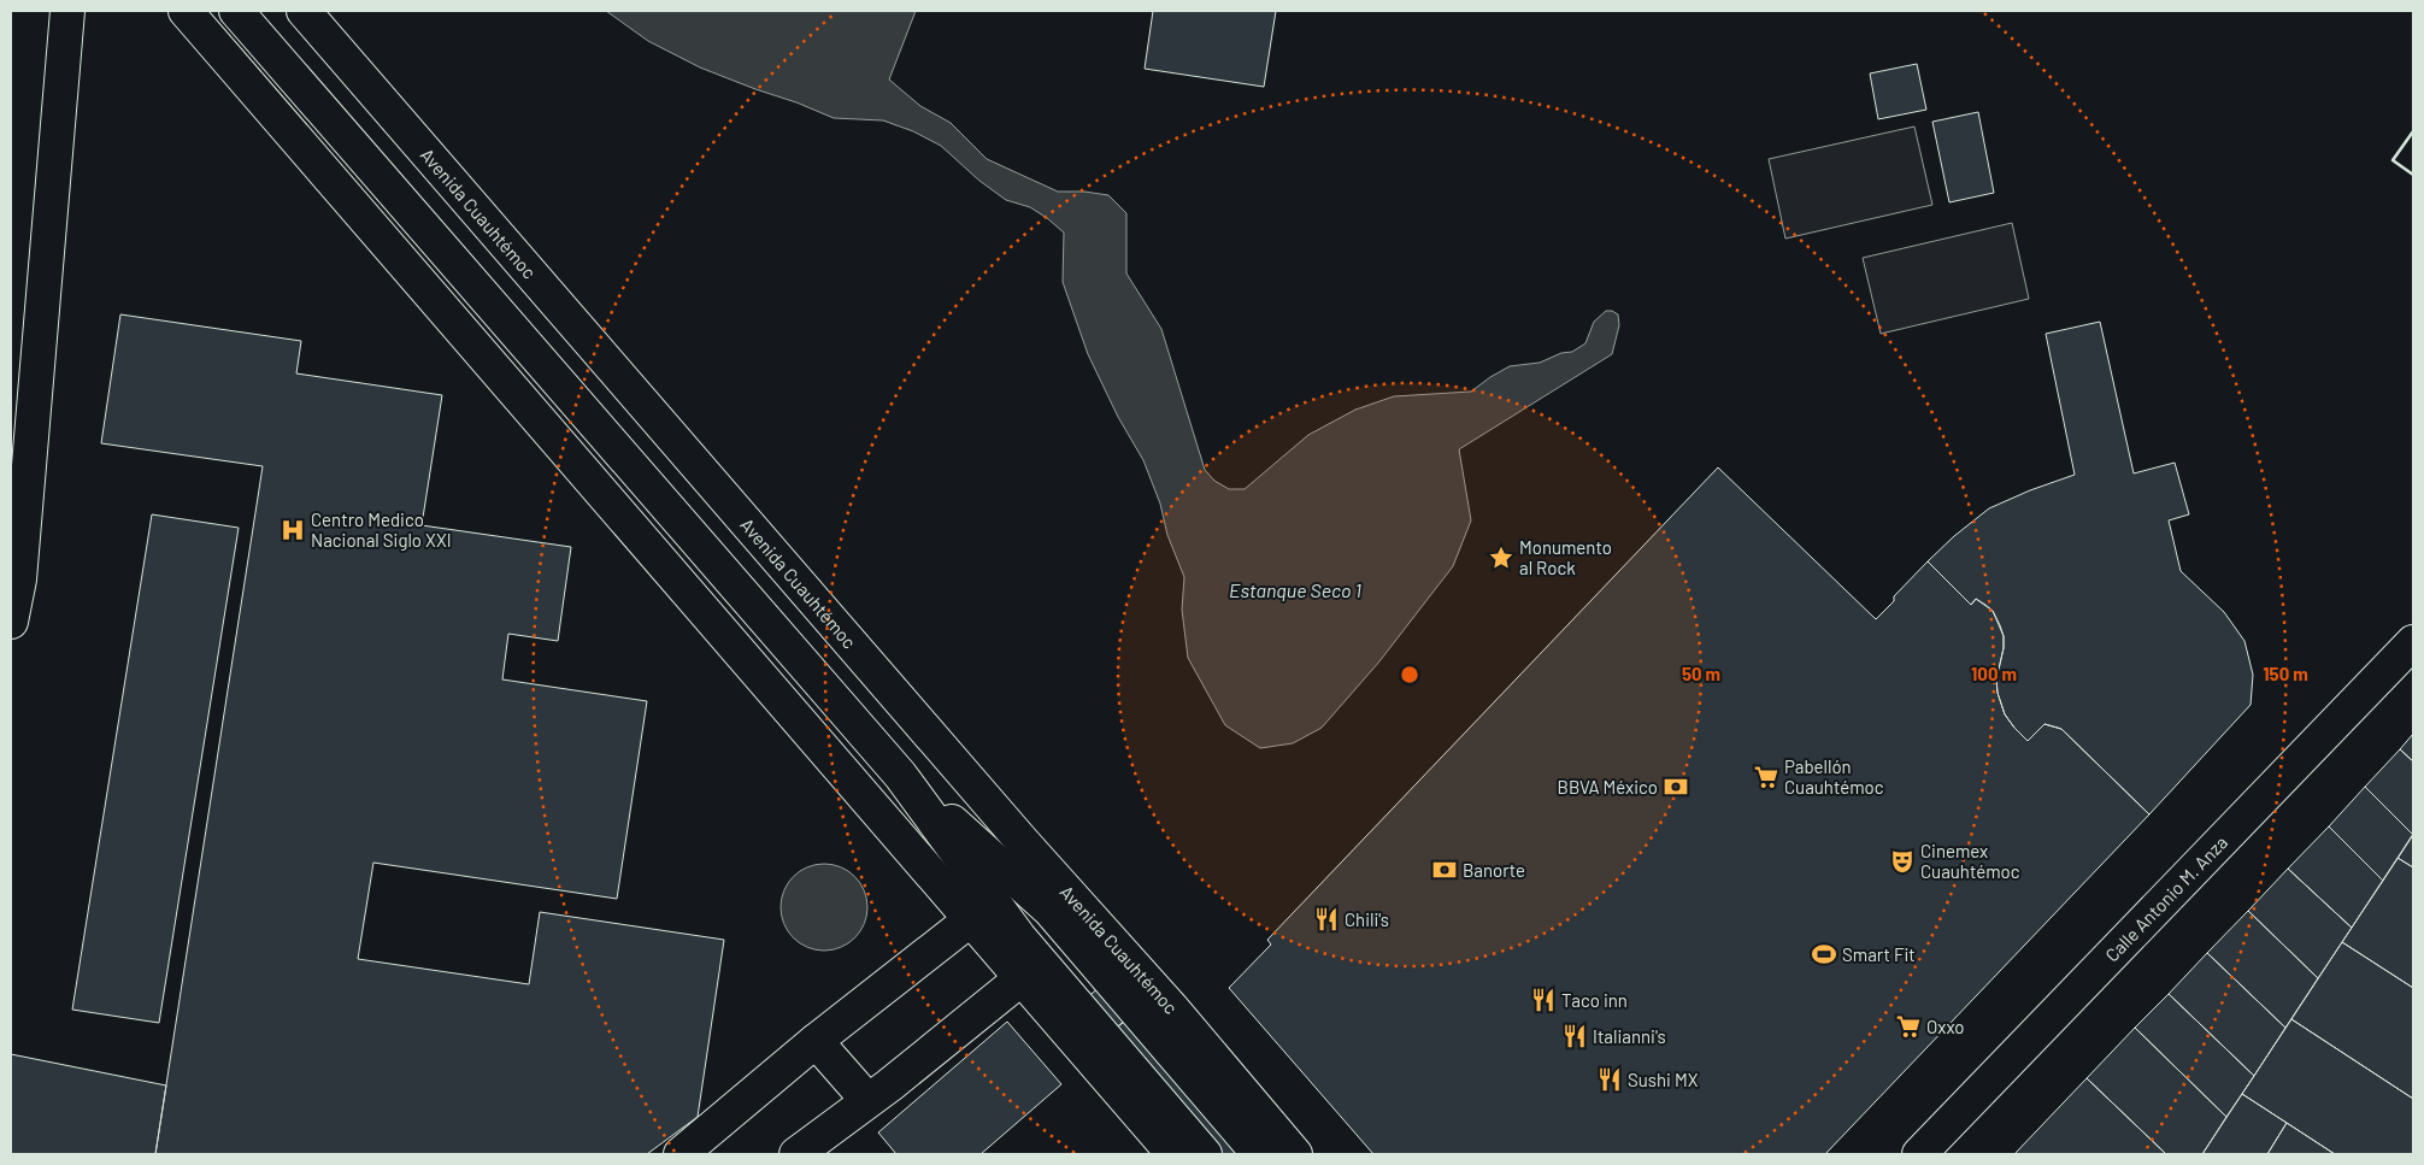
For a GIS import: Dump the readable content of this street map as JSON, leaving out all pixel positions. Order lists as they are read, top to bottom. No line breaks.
{"streets":{"main road":["Avenida Cuauhtémoc","Calle Antonio M. Anza"]},"water":["Estanque Seco 1"],"places":{"hospital":["Centro Medico Nacional Siglo XXI"],"place":["Monumento al Rock"],"supermarket":["Pabellón Cuauhtémoc","Oxxo"],"bank":["BBVA México","Banorte"],"theatre":["Cinemex Cuauhtémoc"],"restaurant":["Chili's","Taco inn","Italianni's","Sushi MX"],"sports":["Smart Fit"]},"rings":["50 m","100 m","150 m"]}
